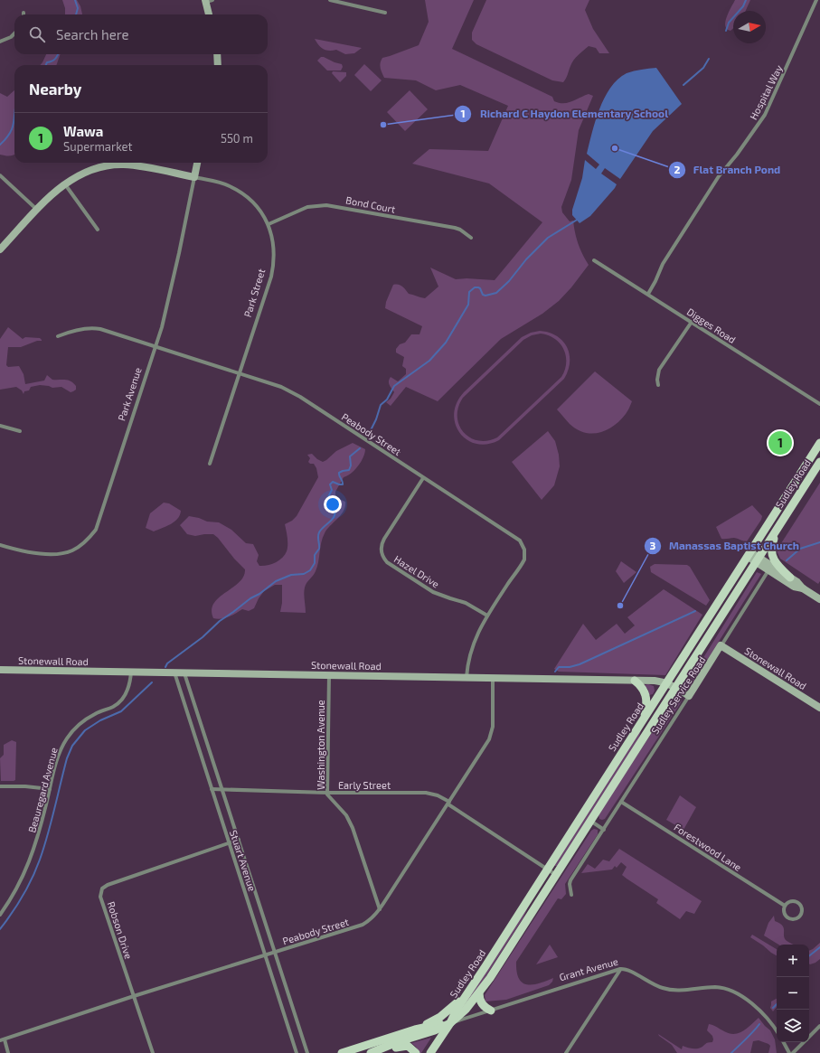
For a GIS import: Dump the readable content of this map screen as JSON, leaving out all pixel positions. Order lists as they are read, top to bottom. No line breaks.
{"streets":{"main road":["Sudley Road","Grant Avenue"],"street":["Hospital Way","Bond Court","Park Street","Digges Road","Park Avenue","Peabody Street","Hazel Drive","Stonewall Road","Sudley Service Road","Washington Avenue","Early Street","Beauregard Avenue","Forestwood Lane","Stuart Avenue","Robson Drive"]},"crossings":[["Hospital Way","Digges Road"],["Bond Court","Park Street"],["Park Street","Park Avenue"],["Park Street","Peabody Street"],["Park Avenue","Peabody Street"],["Peabody Street","Hazel Drive"],["Peabody Street","Stonewall Road"],["Peabody Street","Washington Avenue"],["Peabody Street","Early Street"],["Peabody Street","Stuart Avenue"],["Peabody Street","Robson Drive"],["Sudley Road","Stonewall Road"],["Sudley Road","Early Street"],["Sudley Road","Grant Avenue"],["Stonewall Road","Sudley Service Road"],["Stonewall Road","Washington Avenue"],["Stonewall Road","Beauregard Avenue"],["Stonewall Road","Stuart Avenue"],["Sudley Service Road","Forestwood Lane"],["Washington Avenue","Early Street"],["Early Street","Stuart Avenue"],["Stuart Avenue","Robson Drive"]],"places":["Richard C Haydon Elementary School","Flat Branch Pond","Manassas Baptist Church"],"north":"right","page":{"search":"Search here","heading":"Nearby","list":[{"mark":"1","name":"Wawa","note":"Supermarket","value":"550 m"}],"pins":"1","map_buttons":["+","−"]}}
